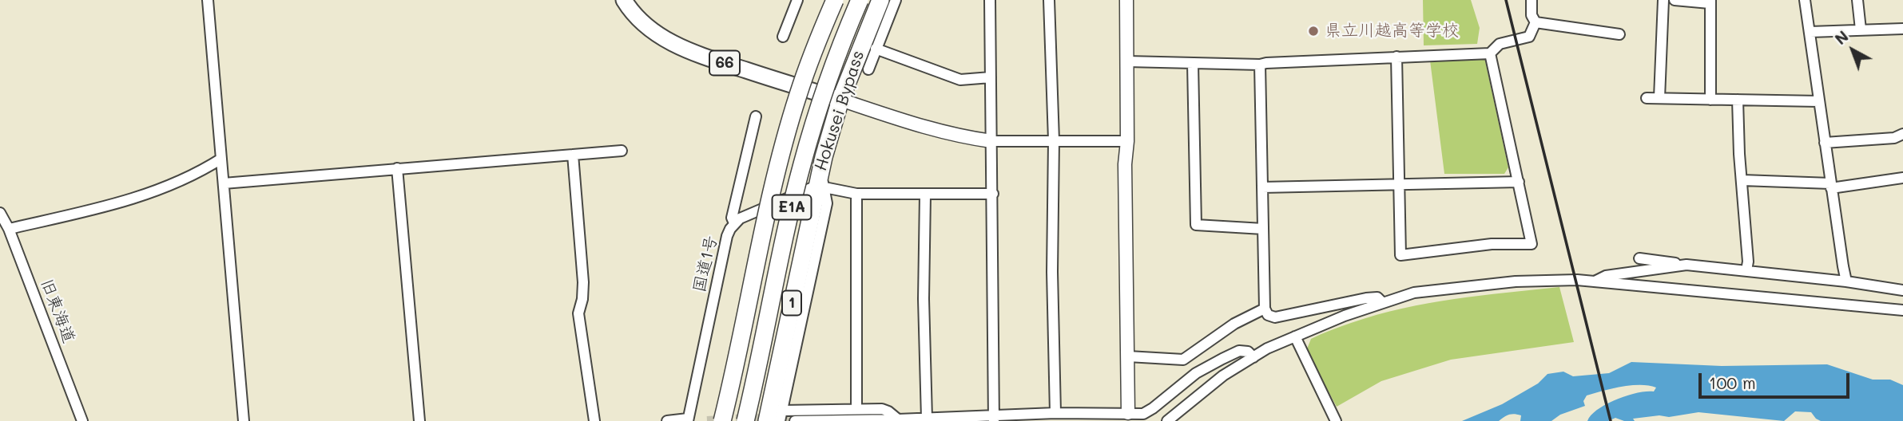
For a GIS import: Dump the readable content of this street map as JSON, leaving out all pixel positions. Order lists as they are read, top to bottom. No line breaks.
{"streets":{"highway":["Hokusei Bypass","E1A","1"],"main road":["66"],"street":["国道1号","旧東海道"]},"crossings":[["66","Hokusei Bypass"],["Hokusei Bypass","1"],["E1A","1"]],"places":["県立川越高等学校"],"scale_bar":"100 m","north":"top left"}
